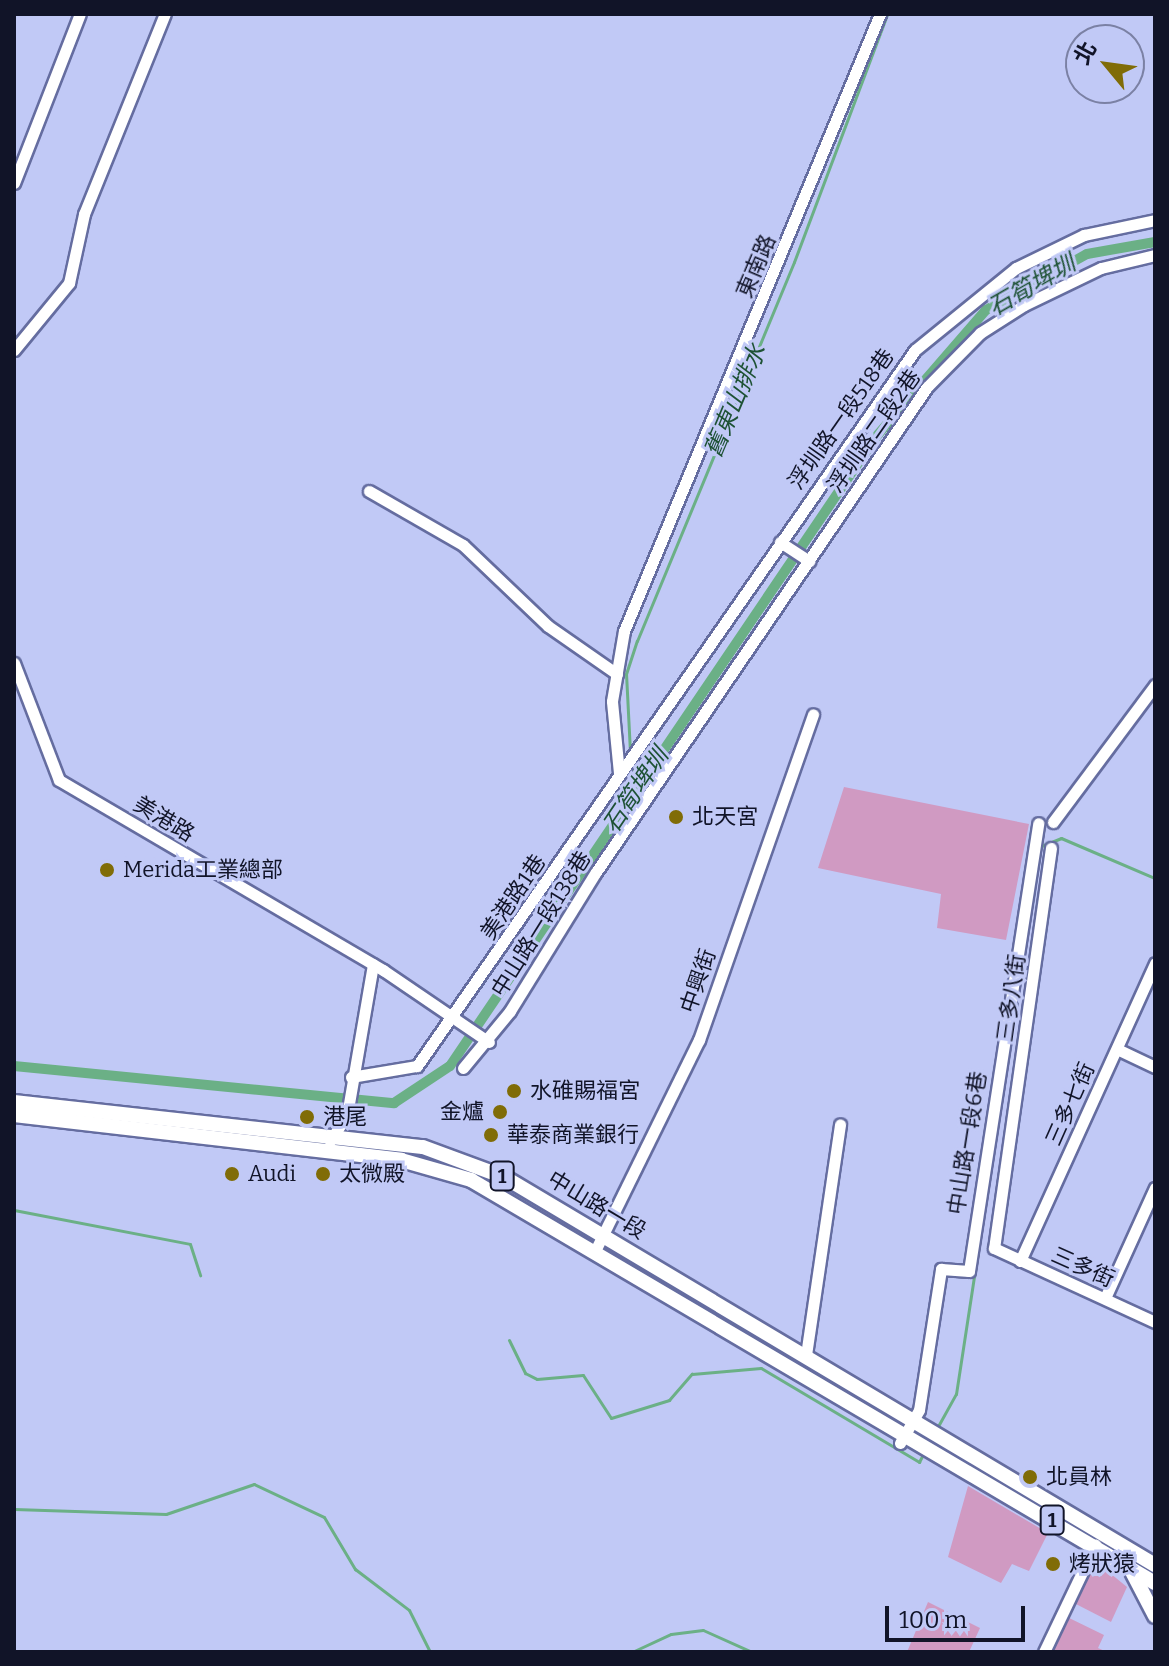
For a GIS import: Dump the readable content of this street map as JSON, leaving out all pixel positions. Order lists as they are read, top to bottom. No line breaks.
{"streets":{"main road":["1","中山路一段"],"street":["東南路","浮圳路一段518巷","浮圳路二段2巷","美港路","美港路1巷","中山路一段138巷","中興街","三多八街","三多七街","中山路一段6巷","三多街"]},"crossings":[["浮圳路一段518巷","美港路1巷"],["浮圳路二段2巷","中山路一段138巷"],["美港路","美港路1巷"],["美港路","中山路一段138巷"],["中興街","中山路一段"],["三多八街","三多街"],["三多七街","三多街"],["中山路一段6巷","中山路一段"],["1","中山路一段"]],"water":["石筍埤圳","舊東山排水"],"places":["北天宮","Merida工業總部","水碓賜福宮","金爐","港尾","華泰商業銀行","Audi","太微殿","北員林","烤狀猿"],"scale_bar":"100 m","north":"top left"}
